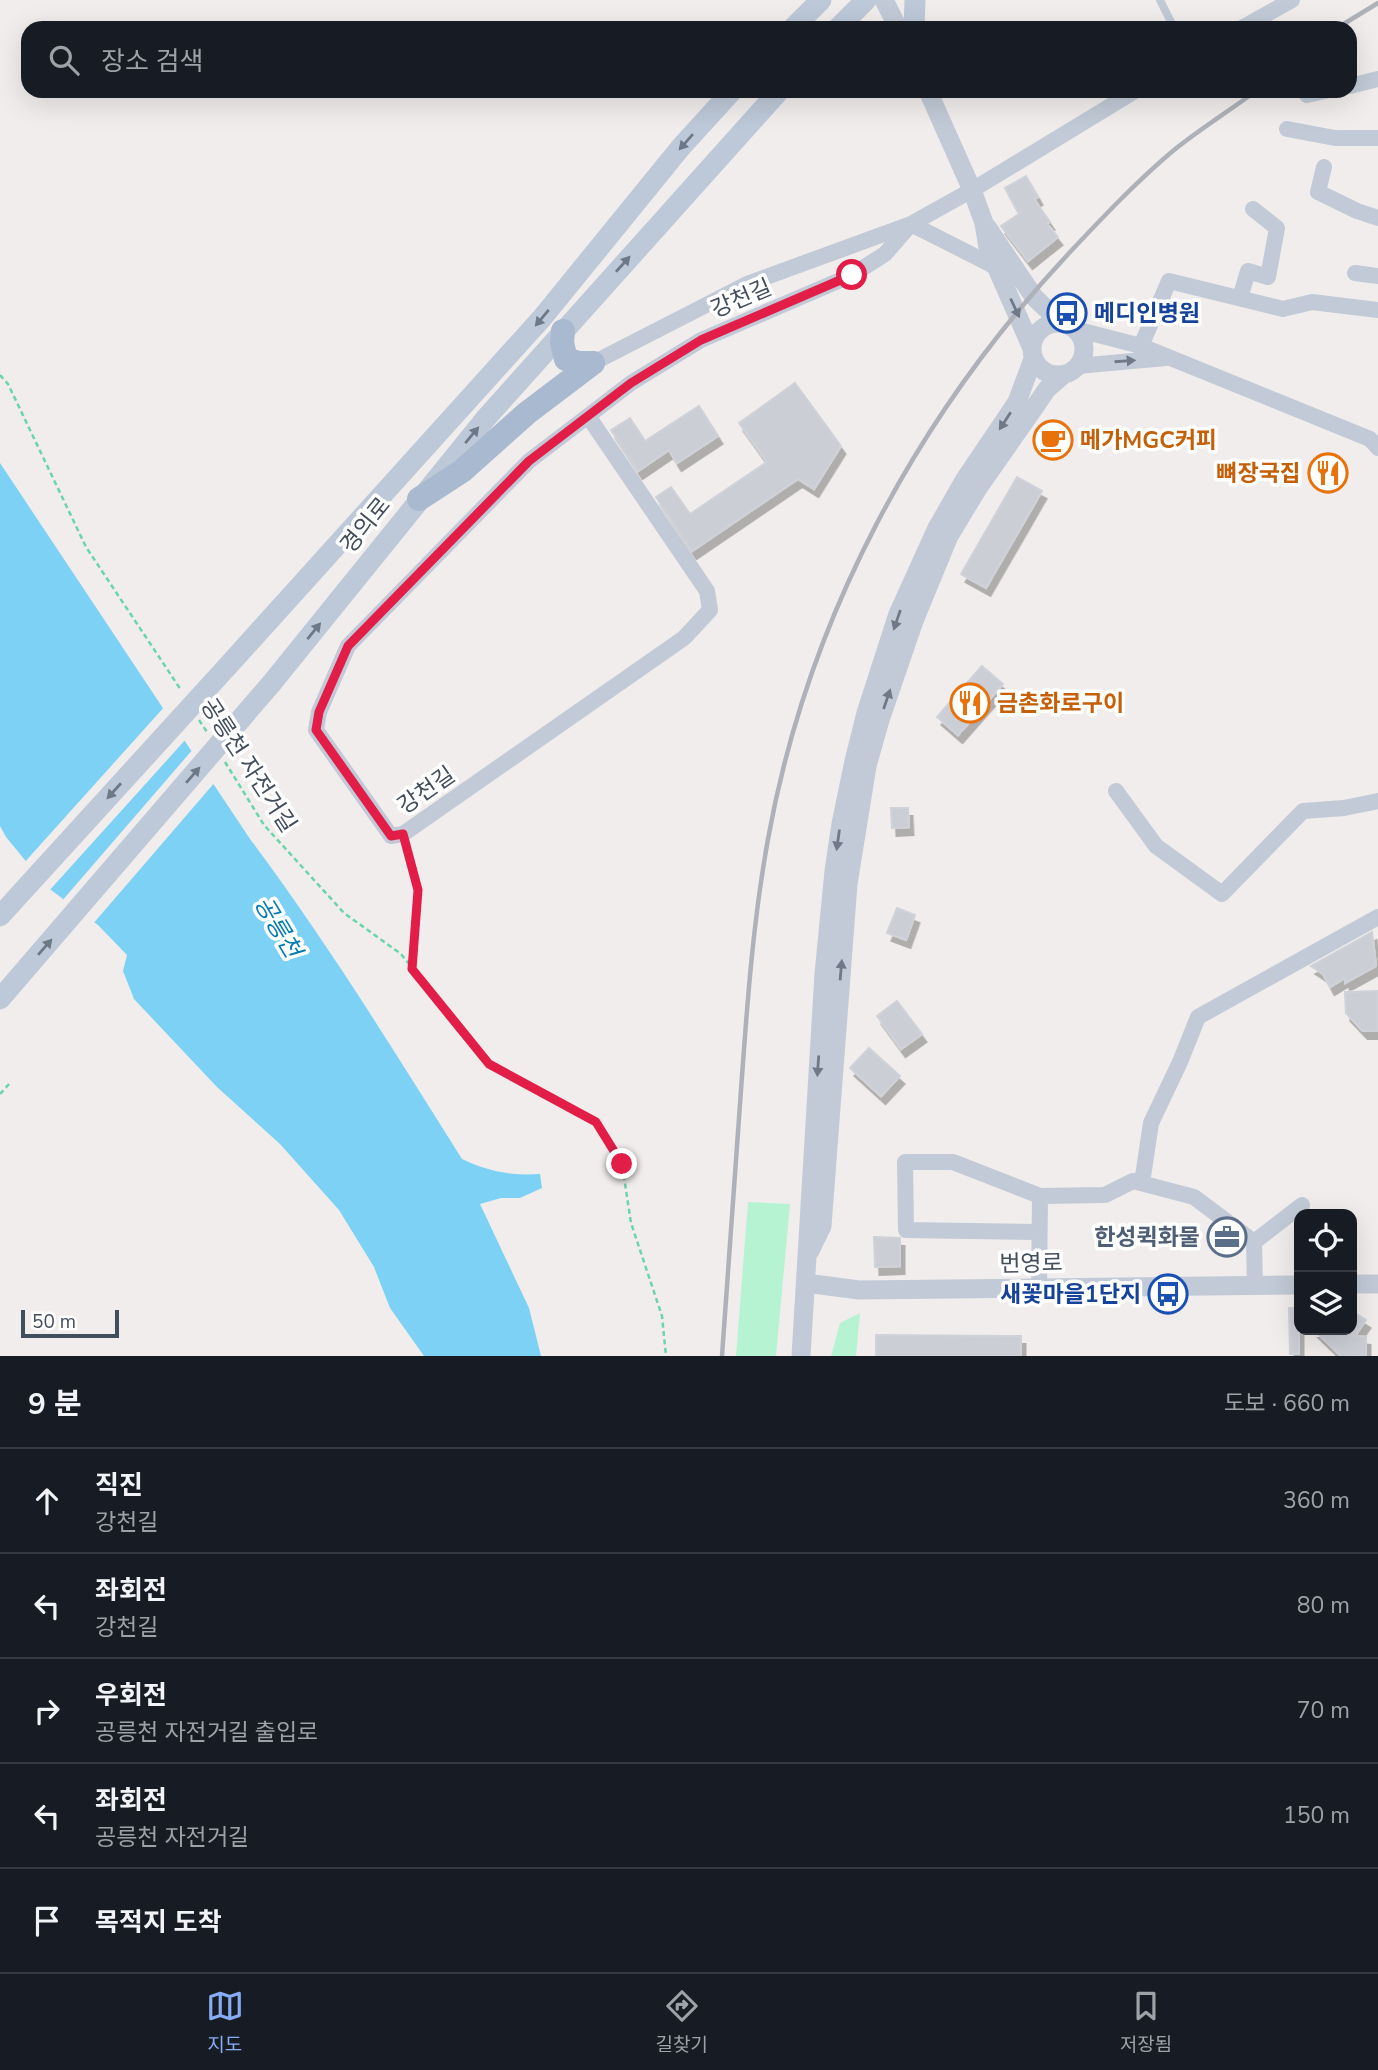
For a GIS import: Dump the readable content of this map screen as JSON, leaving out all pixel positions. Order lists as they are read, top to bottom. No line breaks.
{"streets":{"main road":["경의로"],"street":["강천길","번영로"],"path":["공릉천 자전거길"]},"water":["공릉천"],"places":{"bus stop":["메디인병원","새꽃마을1단지"],"cafe":["메가MGC커피"],"restaurant":["뼈장국집","금촌화로구이"],"office":["한성퀵화물"]},"scale_bar":"50 m","page":{"search":"장소 검색","scale":"50 m","heading":["9 분","도보 · 660 m"],"list":[["직진","강천길","360 m"],["좌회전","강천길","80 m"],["우회전","공릉천 자전거길 출입로","70 m"],["좌회전","공릉천 자전거길","150 m"],"목적지 도착"],"nav":["지도","길찾기","저장됨"]}}
